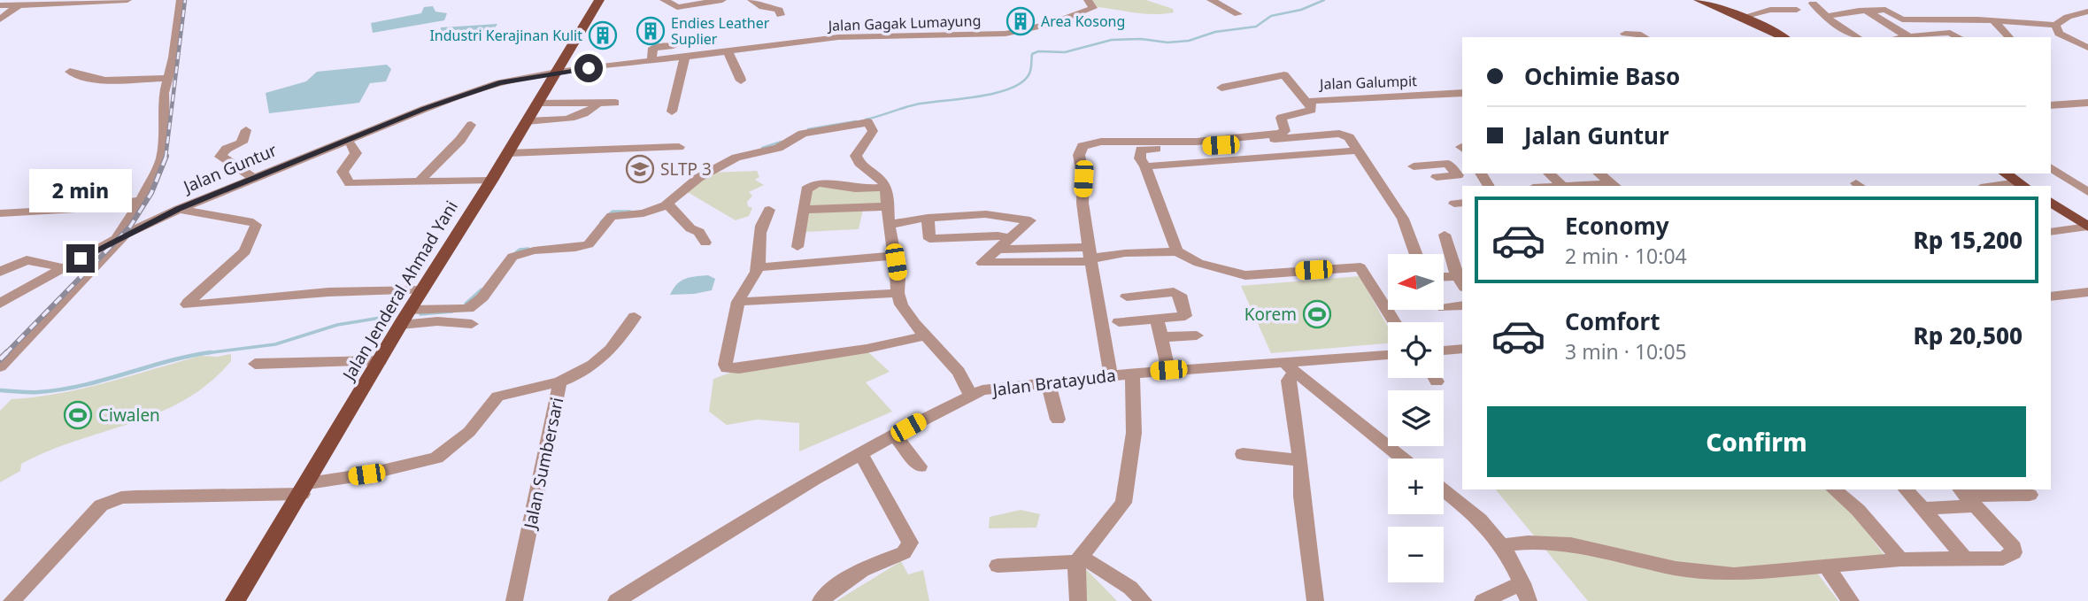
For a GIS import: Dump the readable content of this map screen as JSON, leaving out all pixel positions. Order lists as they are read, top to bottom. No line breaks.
{"streets":{"main road":["Jalan Jenderal Ahmad Yani"],"street":["Jalan Gagak Lumayung","Jalan Galumpit","Jalan Guntur","Jalan Bratayuda","Jalan Sumbersari"]},"crossings":[["Jalan Gagak Lumayung","Jalan Guntur"],["Jalan Gagak Lumayung","Jalan Jenderal Ahmad Yani"],["Jalan Guntur","Jalan Jenderal Ahmad Yani"],["Jalan Jenderal Ahmad Yani","Jalan Sumbersari"]],"places":{"building":["Area Kosong","Endies Leather Suplier","Industri Kerajinan Kulit"],"school or university":["SLTP 3"],"sports":["Korem","Ciwalen"]},"north":"left","page":{"banner":["Ochimie Baso","Jalan Guntur"],"bubble":"2 min","list":[{"name":"Economy","note":"2 min · 10:04","value":"Rp 15,200"},{"name":"Comfort","note":"3 min · 10:05","value":"Rp 20,500"}],"map_buttons":["+","−"],"buttons":"Confirm"}}
